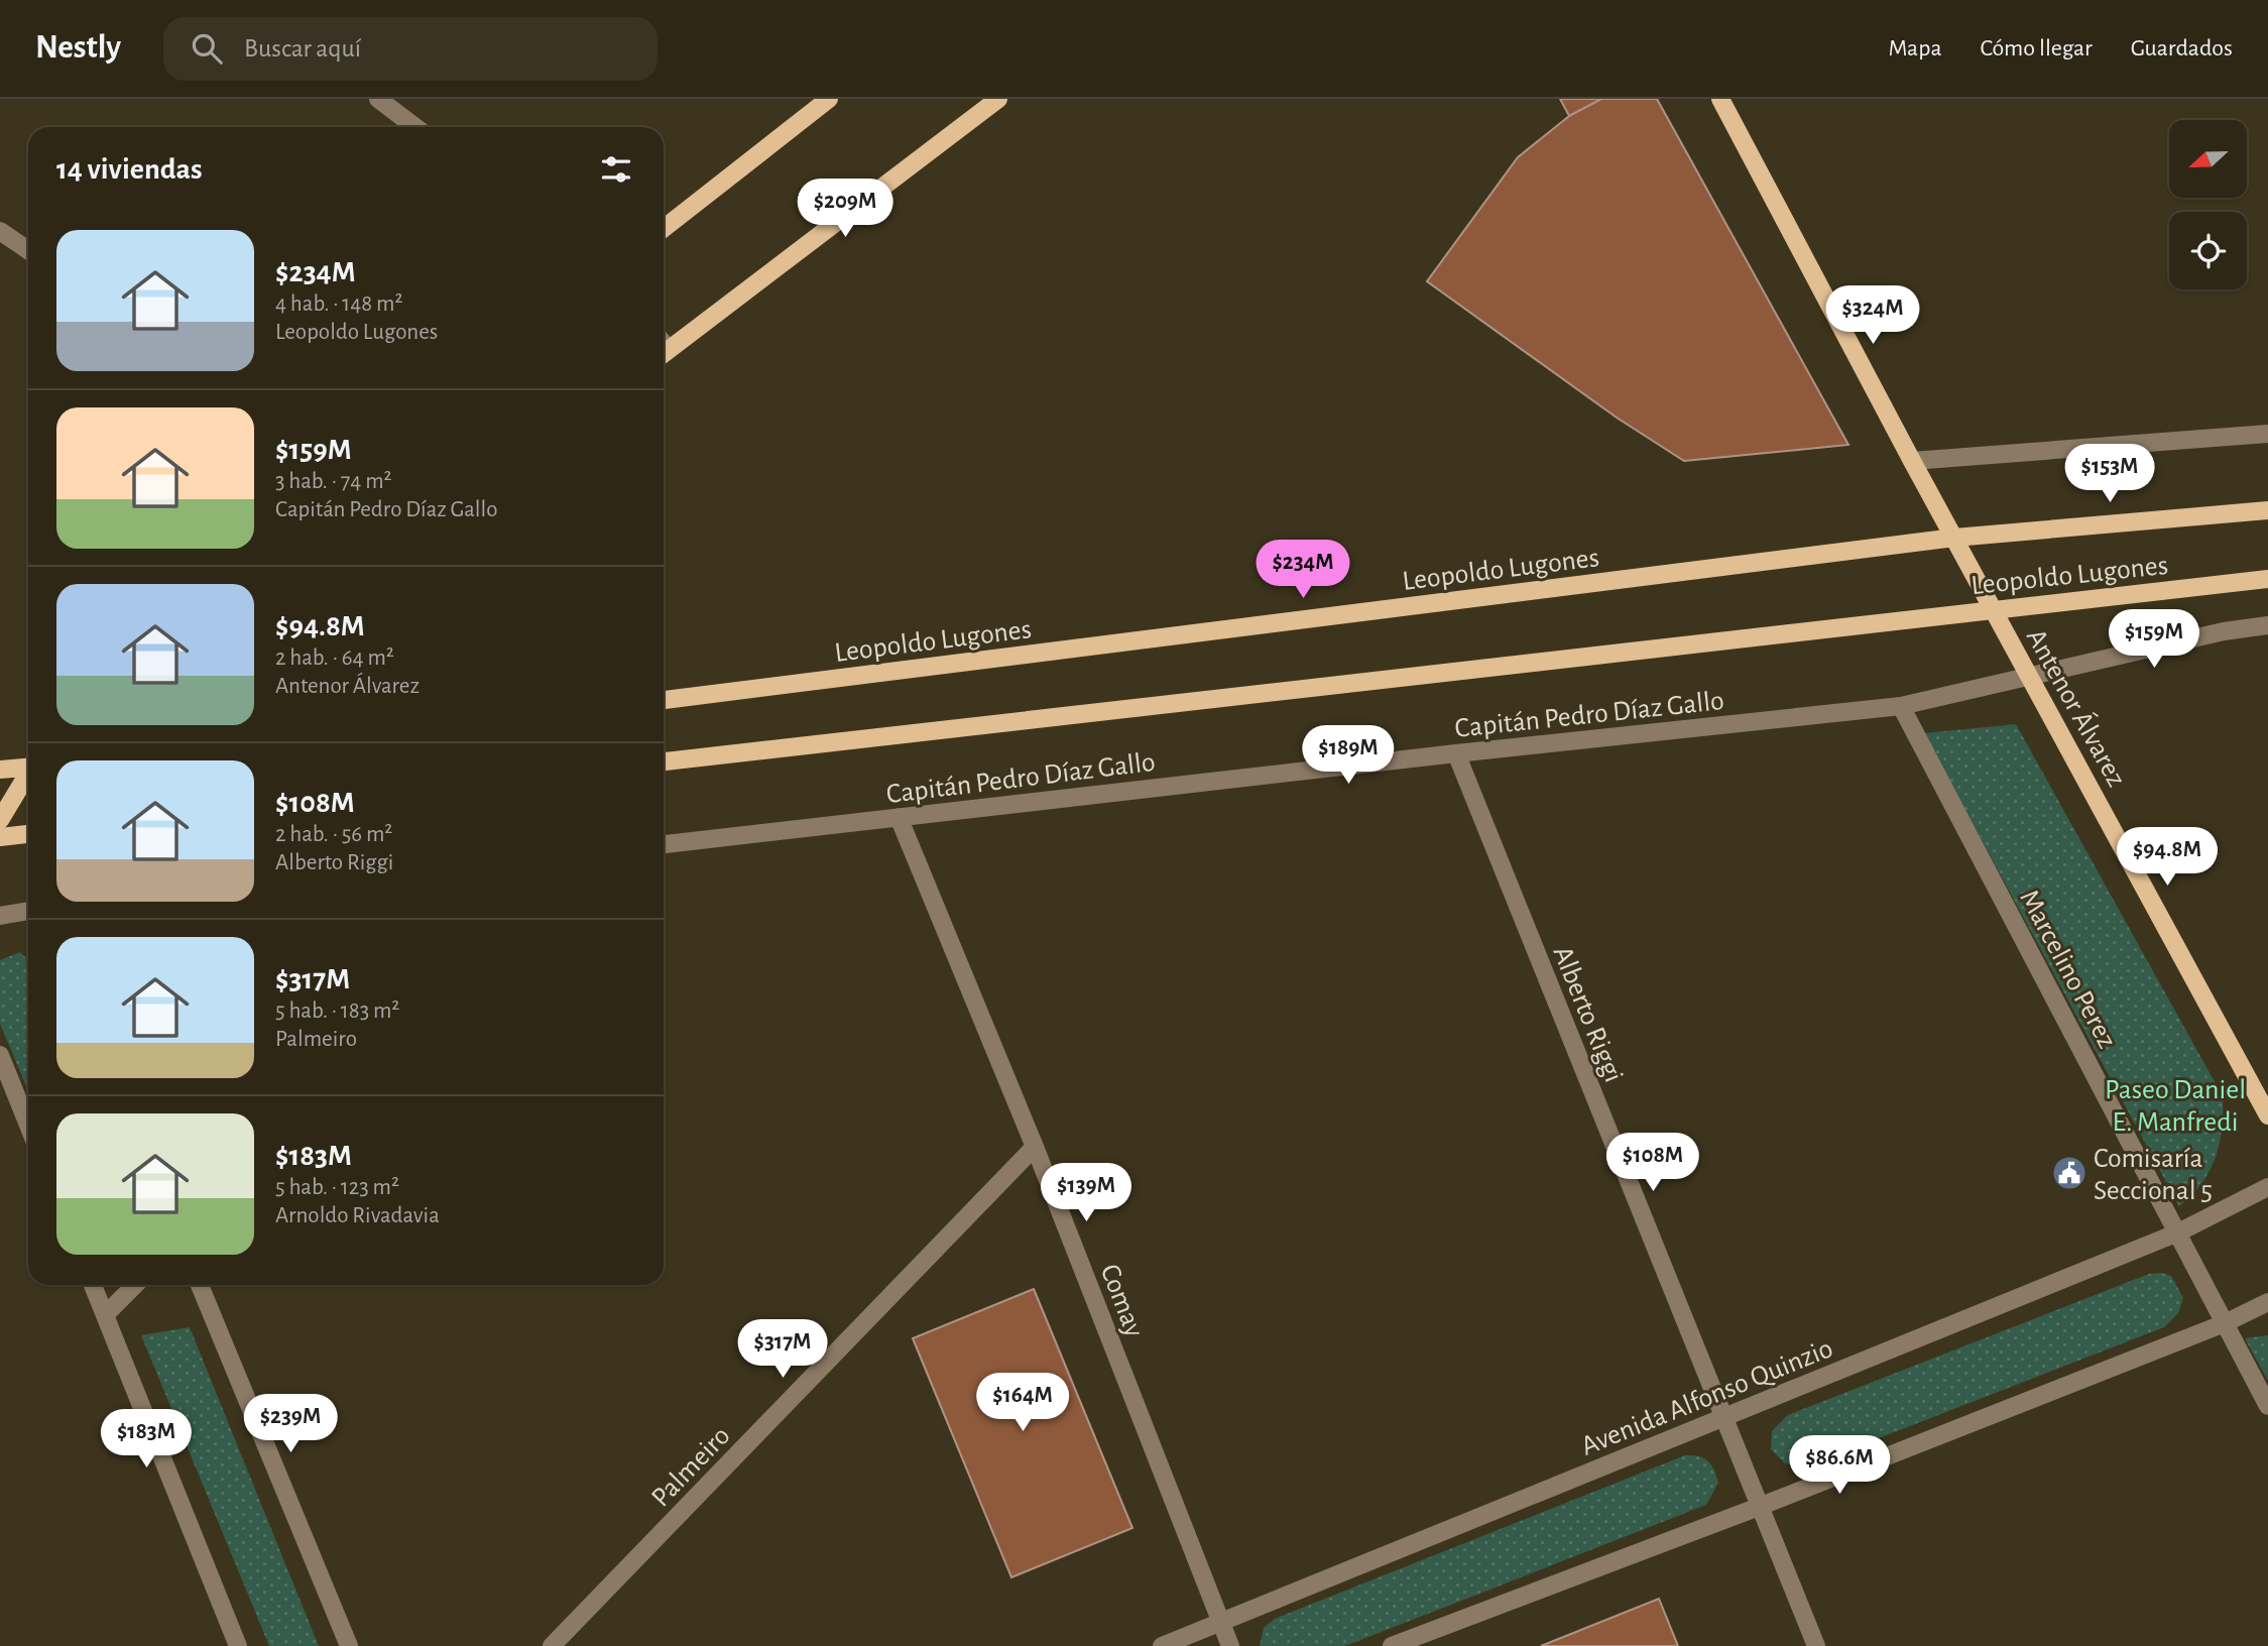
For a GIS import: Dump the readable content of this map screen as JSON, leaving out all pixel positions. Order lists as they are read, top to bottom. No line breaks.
{"streets":{"main road":["Leopoldo Lugones","Antenor Álvarez"],"street":["Capitán Pedro Díaz Gallo","Marcelino Perez","Alberto Riggi","Comay","Avenida Alfonso Quinzio","Palmeiro"]},"crossings":[["Leopoldo Lugones","Antenor Álvarez"],["Antenor Álvarez","Capitán Pedro Díaz Gallo"],["Capitán Pedro Díaz Gallo","Marcelino Perez"],["Capitán Pedro Díaz Gallo","Alberto Riggi"],["Capitán Pedro Díaz Gallo","Comay"],["Marcelino Perez","Avenida Alfonso Quinzio"],["Alberto Riggi","Avenida Alfonso Quinzio"],["Comay","Avenida Alfonso Quinzio"],["Comay","Palmeiro"]],"parks":["Paseo Daniel E. Manfredi"],"places":{"public building":["Comisaría Seccional 5"]},"north":"left","page":{"header":"Nestly","search":"Buscar aquí","nav":["Mapa","Cómo llegar","Guardados"],"heading":"14 viviendas","price":["$209M","$324M","$153M","$234M","$159M","$189M","$94.8M","$108M","$139M","$317M","$164M","$239M","$183M","$86.6M"],"list":[{"name":"$234M","note":"4 hab. · 148 m² · Leopoldo Lugones"},{"name":"$159M","note":"3 hab. · 74 m² · Capitán Pedro Díaz Gallo"},{"name":"$94.8M","note":"2 hab. · 64 m² · Antenor Álvarez"},{"name":"$108M","note":"2 hab. · 56 m² · Alberto Riggi"},{"name":"$317M","note":"5 hab. · 183 m² · Palmeiro"},{"name":"$183M","note":"5 hab. · 123 m² · Arnoldo Rivadavia"}]}}
